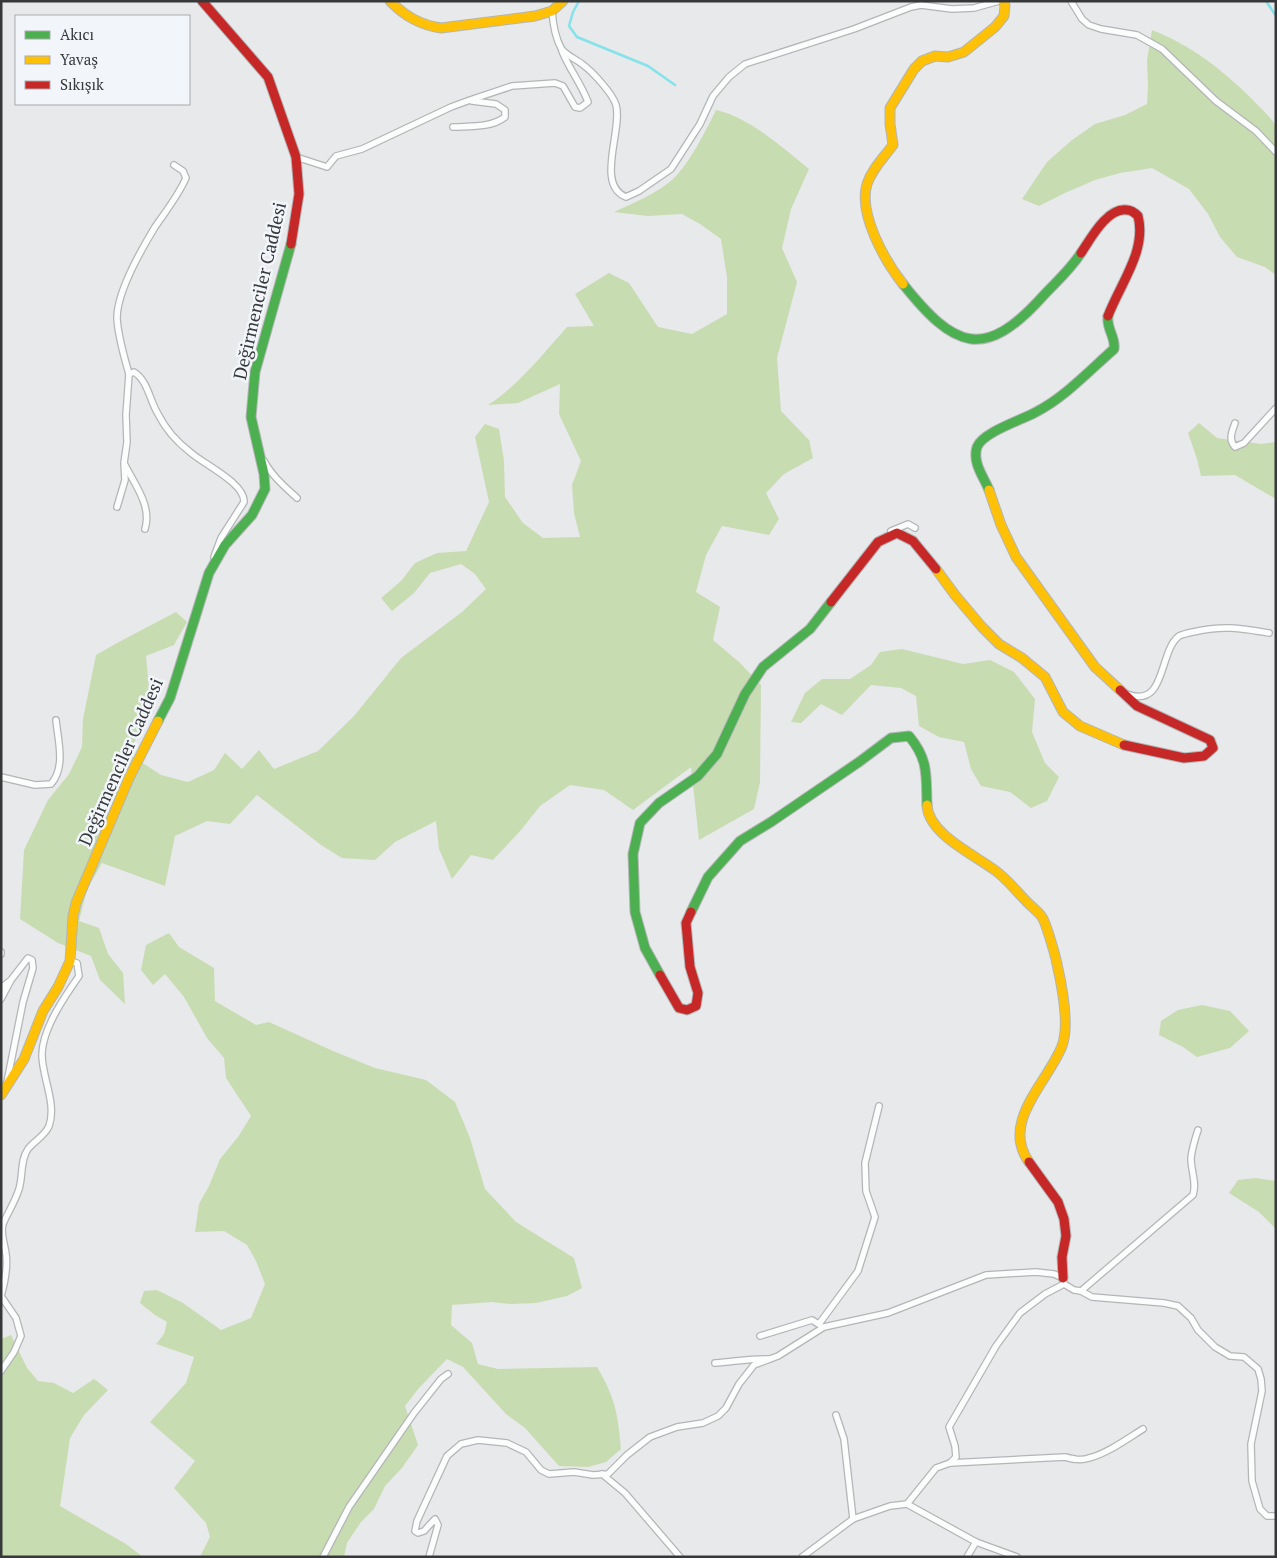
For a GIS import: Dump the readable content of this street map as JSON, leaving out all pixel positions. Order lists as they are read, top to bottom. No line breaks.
{"streets":{"street":["Değirmenciler Caddesi"]},"legend":["Akıcı","Yavaş","Sıkışık"]}
